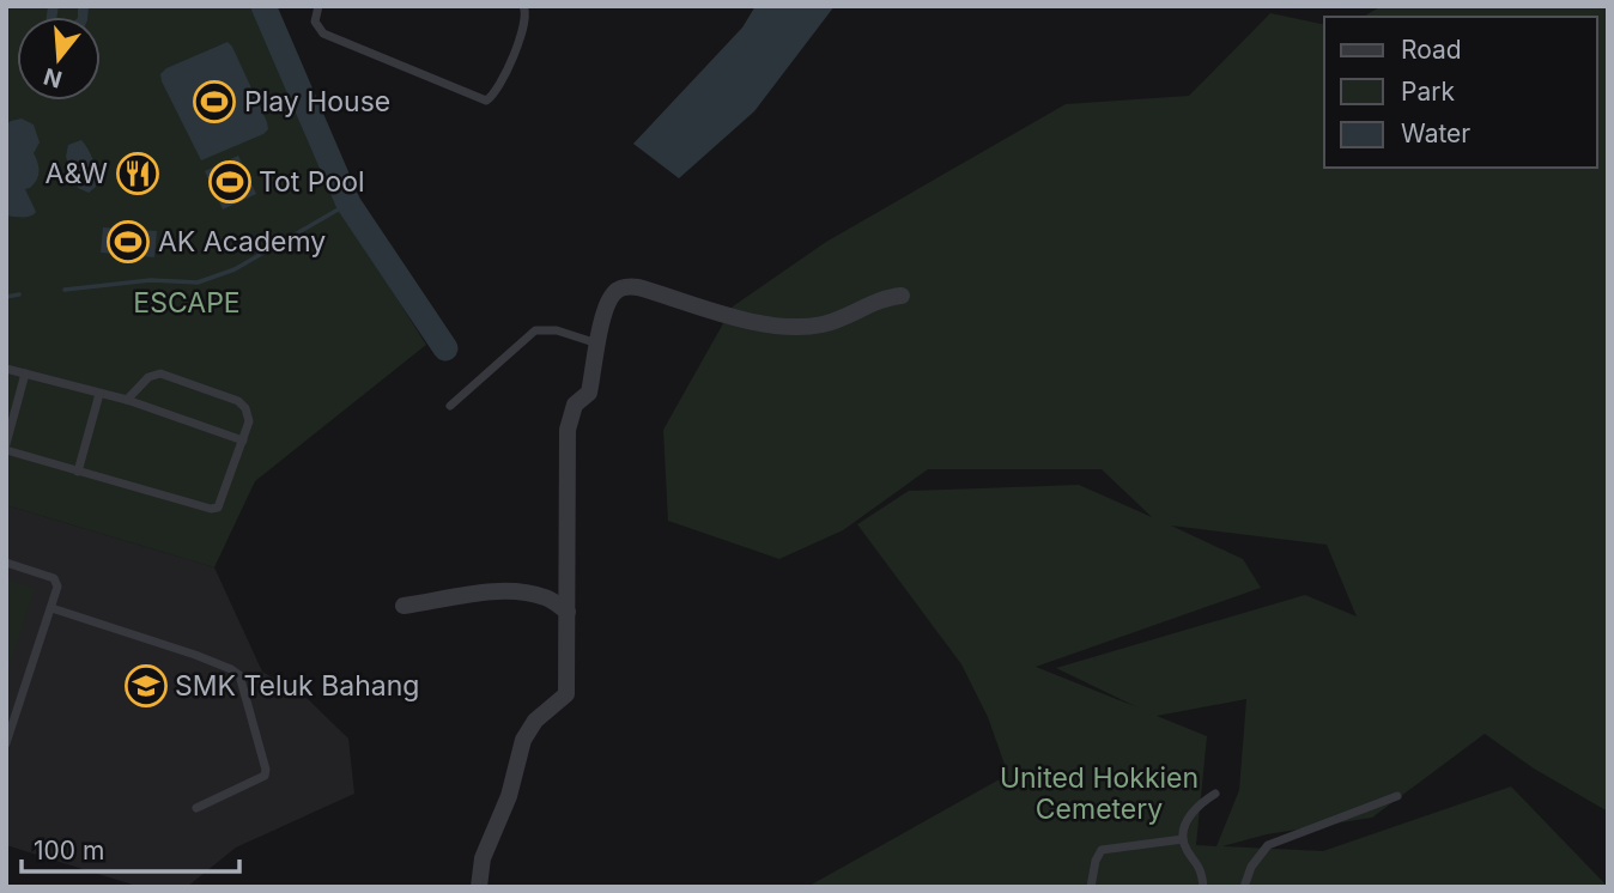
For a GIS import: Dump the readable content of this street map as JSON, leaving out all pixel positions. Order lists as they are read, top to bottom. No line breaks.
{"parks":["ESCAPE","United Hokkien Cemetery"],"places":{"sports":["Play House","Tot Pool","AK Academy"],"restaurant":["A&W"],"school or university":["SMK Teluk Bahang"]},"legend":["Road","Park","Water"],"scale_bar":"100 m","north":"bottom"}
